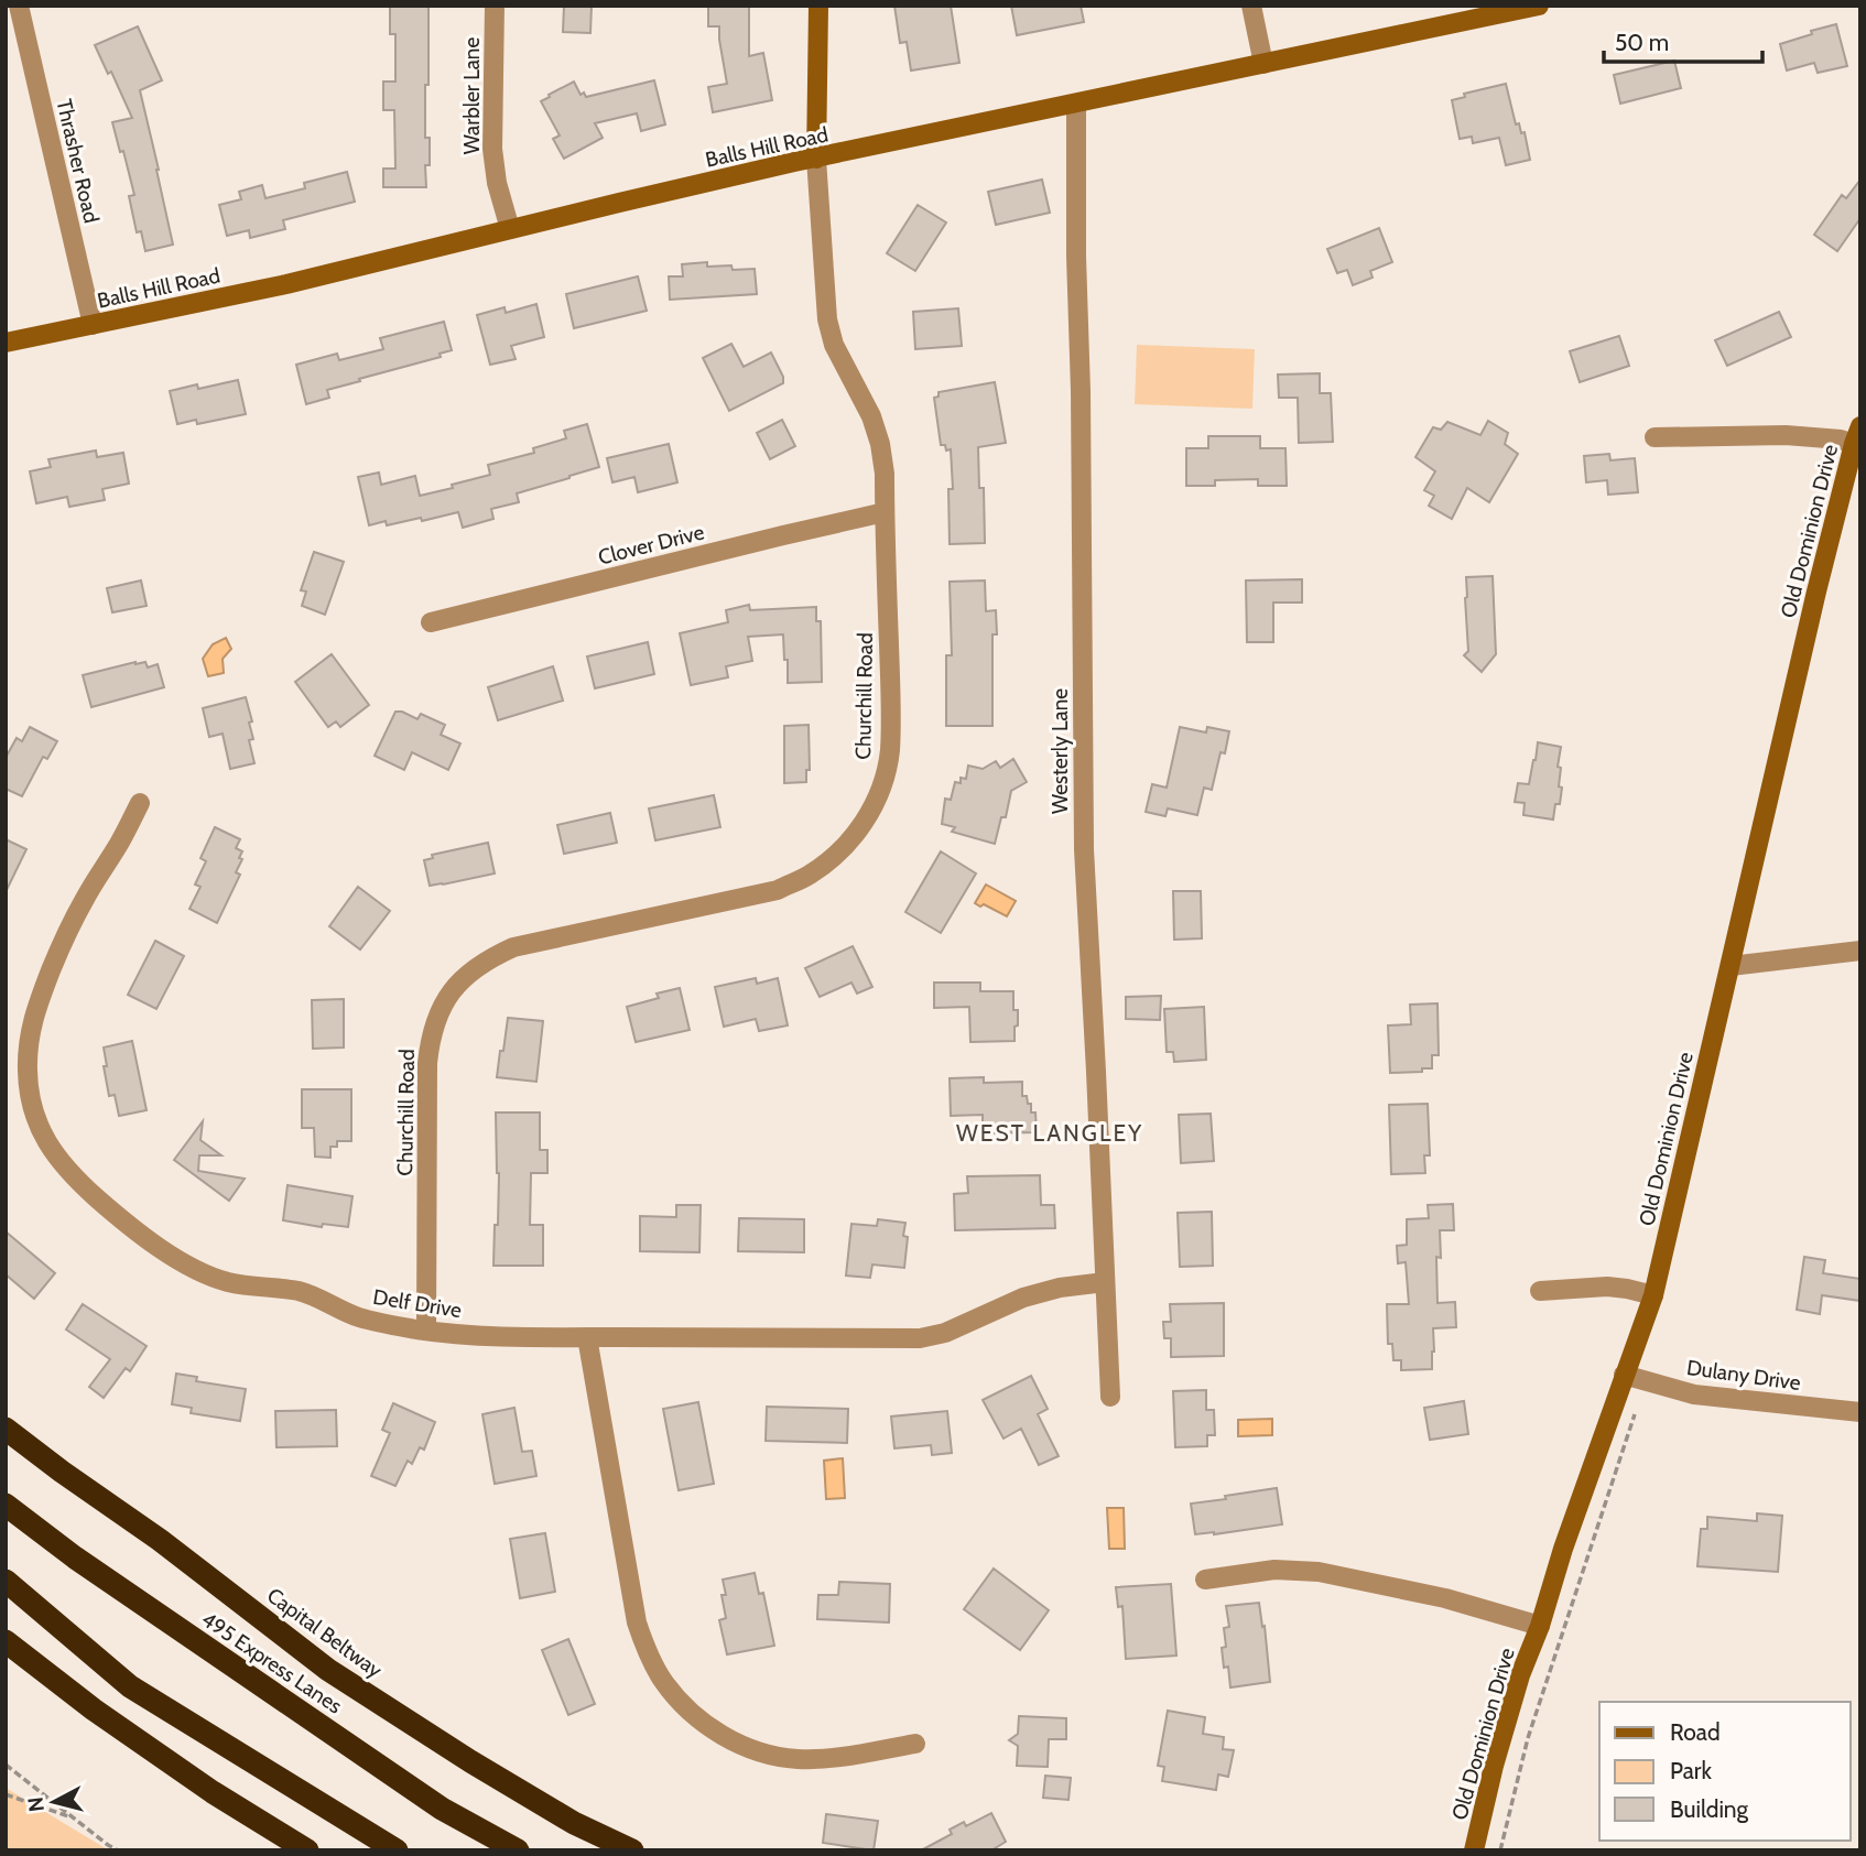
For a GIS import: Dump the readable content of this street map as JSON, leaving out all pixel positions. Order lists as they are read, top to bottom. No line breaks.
{"streets":{"highway":["Capital Beltway","495 Express Lanes"],"street":["Warbler Lane","Balls Hill Road","Thrasher Road","Old Dominion Drive","Clover Drive","Churchill Road","Westerly Lane","Delf Drive","Dulany Drive"]},"crossings":[["Warbler Lane","Balls Hill Road"],["Balls Hill Road","Thrasher Road"],["Balls Hill Road","Churchill Road"],["Balls Hill Road","Westerly Lane"],["Old Dominion Drive","Dulany Drive"],["Clover Drive","Churchill Road"],["Churchill Road","Delf Drive"],["Westerly Lane","Delf Drive"]],"districts":["WEST LANGLEY"],"legend":["Road","Park","Building"],"scale_bar":"50 m","north":"left"}
